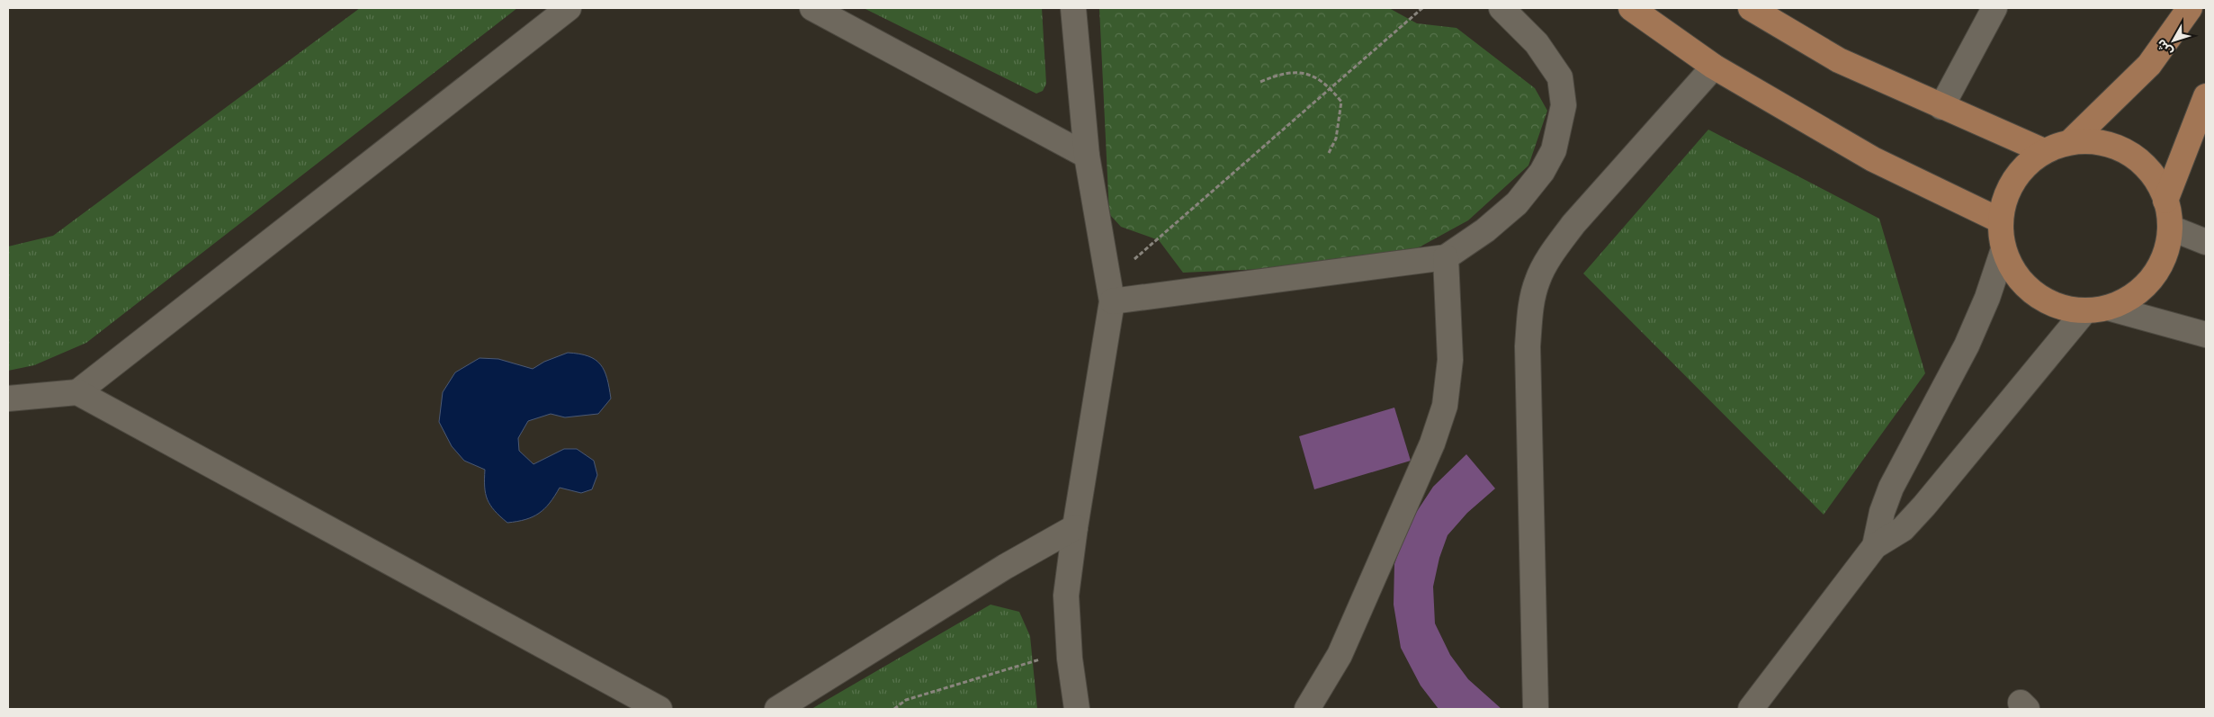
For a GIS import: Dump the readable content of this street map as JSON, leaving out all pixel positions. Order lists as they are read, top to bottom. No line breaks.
{"north":"bottom left"}
